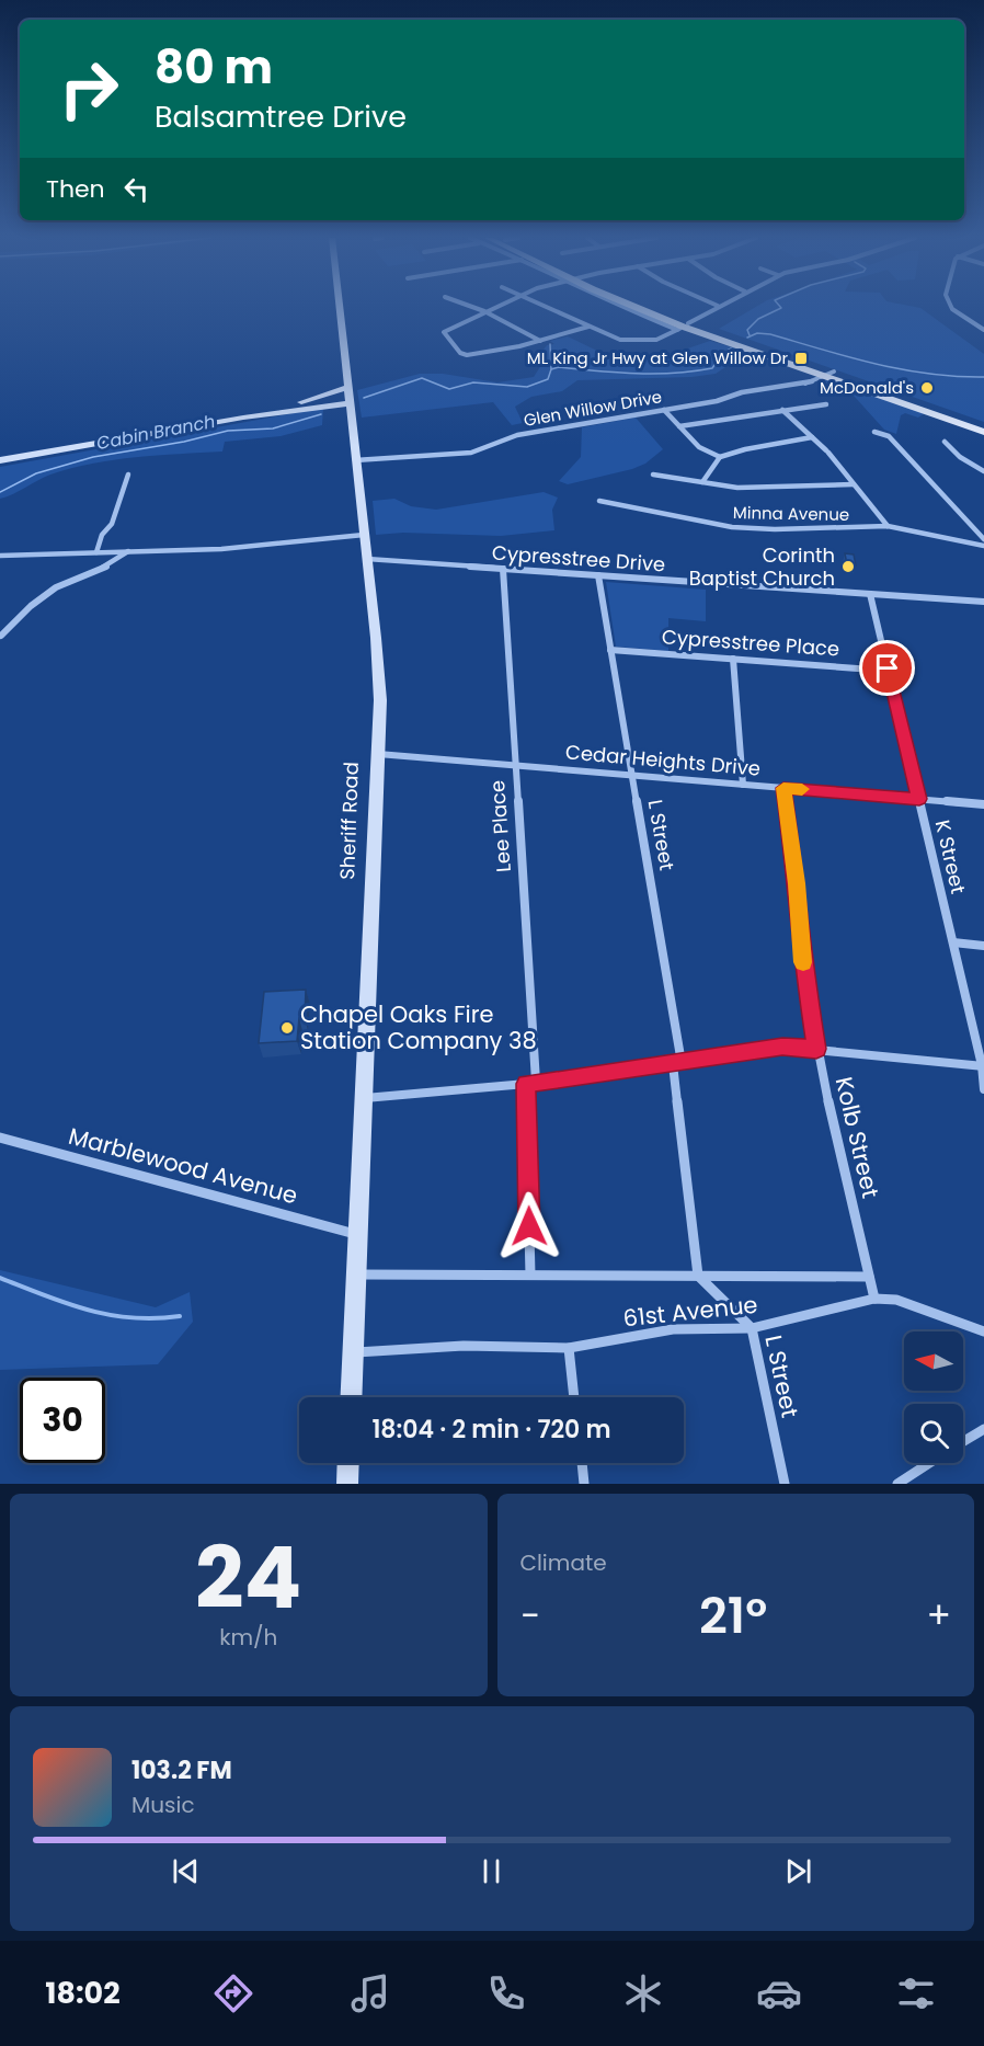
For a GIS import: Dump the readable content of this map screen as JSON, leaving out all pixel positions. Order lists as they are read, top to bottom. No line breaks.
{"streets":{"main road":["Sheriff Road"],"street":["Glen Willow Drive","Minna Avenue","Cypresstree Drive","Cypresstree Place","Cedar Heights Drive","Lee Place","L Street","K Street","Kolb Street","Marblewood Avenue","61st Avenue"]},"crossings":[["Glen Willow Drive","Sheriff Road"],["Cypresstree Drive","Sheriff Road"],["Cypresstree Drive","Lee Place"],["Cypresstree Drive","L Street"],["Cypresstree Drive","K Street"],["Cypresstree Place","L Street"],["Cypresstree Place","K Street"],["Cedar Heights Drive","Sheriff Road"],["Cedar Heights Drive","Lee Place"],["Cedar Heights Drive","L Street"],["Cedar Heights Drive","K Street"],["Cedar Heights Drive","Kolb Street"],["Sheriff Road","Marblewood Avenue"],["Sheriff Road","61st Avenue"],["Lee Place","61st Avenue"],["L Street","61st Avenue"],["Kolb Street","61st Avenue"]],"water":["Cabin Branch"],"places":{"transit":["ML King Jr Hwy at Glen Willow Dr"],"other":["McDonald's","Corinth Baptist Church","Chapel Oaks Fire Station Company 38"]},"north":"left","page":{"turn":["80 m","Balsamtree Drive"],"then":"Then","limit":"30","trip":"18:04 · 2 min · 720 m","tile":[["24","km/h"],"Climate"],"heat":["−","21°","+"],"song":["103.2 FM","Music"],"tabs":"18:02"}}
